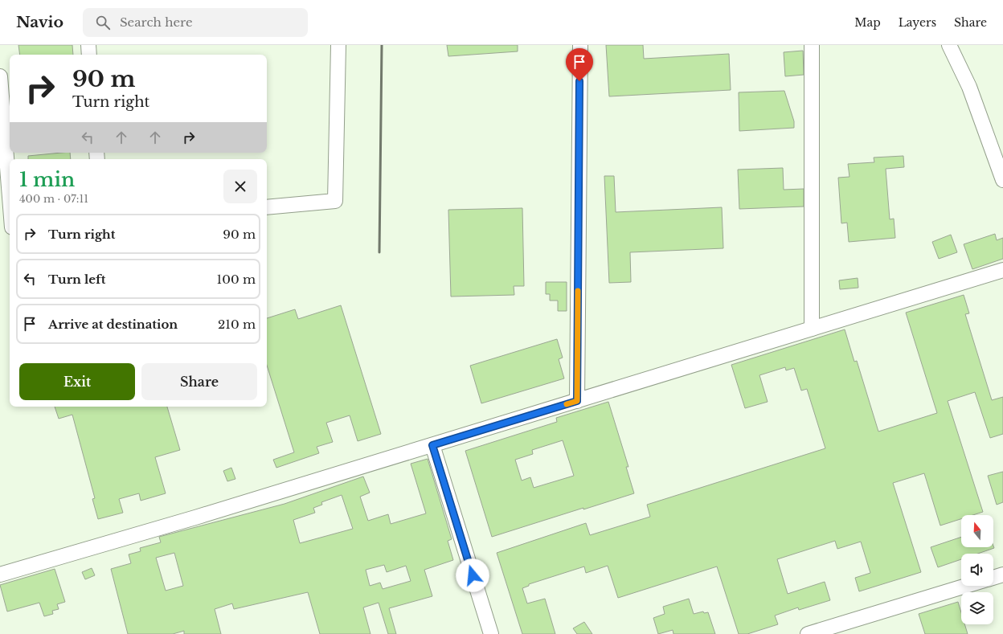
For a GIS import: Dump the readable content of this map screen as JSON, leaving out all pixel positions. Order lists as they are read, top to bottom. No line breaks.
{"north":"top","page":{"header":"Navio","search":"Search here","nav":["Map","Layers","Share"],"turn":["90 m","Turn right"],"heading":["1 min","400 m · 07:11"],"list":[{"name":"Turn right","value":"90 m"},{"name":"Turn left","value":"100 m"},{"name":"Arrive at destination","value":"210 m"}],"buttons":["Exit","Share"]}}
